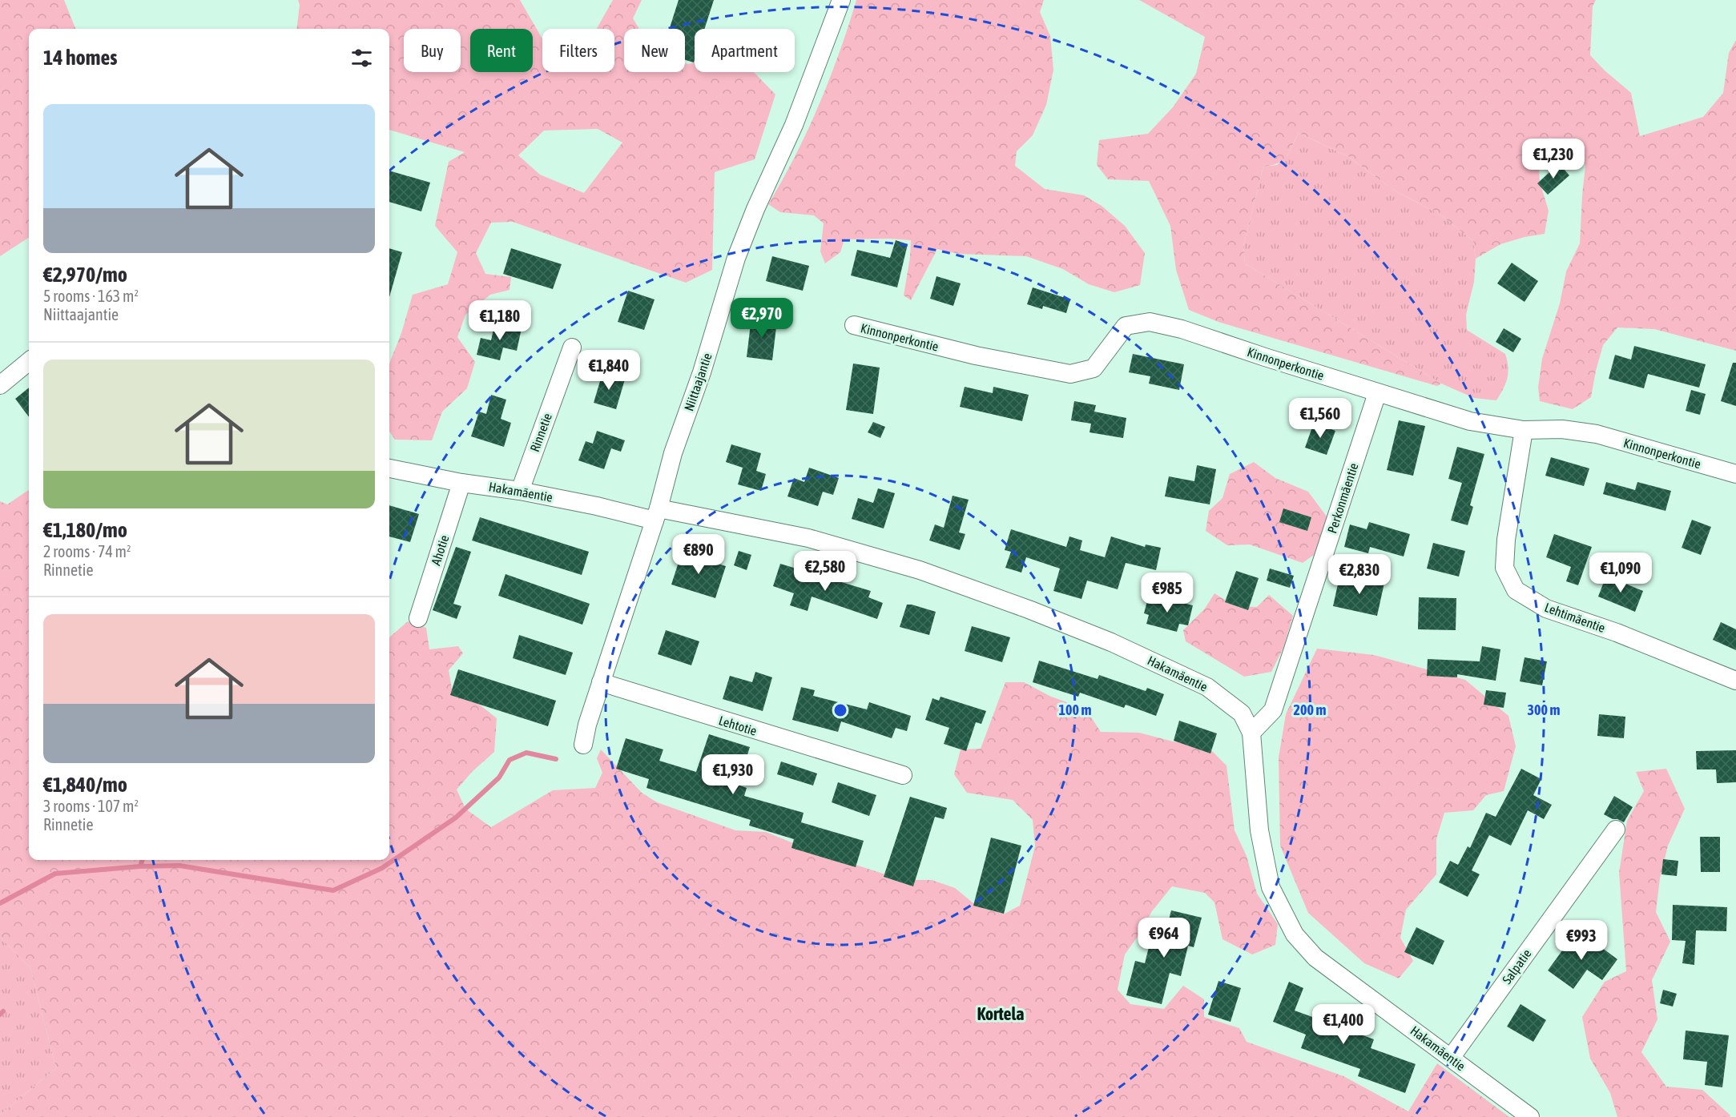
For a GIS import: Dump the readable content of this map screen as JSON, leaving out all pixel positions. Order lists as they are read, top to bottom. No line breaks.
{"streets":{"street":["Kinnonperkontie","Niittaajantie","Rinnetie","Hakamäentie","Perkonmäentie","Ahotie","Lehtimäentie","Lehtotie","Salpatie"]},"crossings":[["Kinnonperkontie","Perkonmäentie"],["Kinnonperkontie","Lehtimäentie"],["Niittaajantie","Hakamäentie"],["Niittaajantie","Lehtotie"],["Rinnetie","Hakamäentie"],["Hakamäentie","Perkonmäentie"],["Hakamäentie","Ahotie"],["Hakamäentie","Salpatie"]],"districts":["Kortela"],"page":{"chip":["Buy","Rent","Filters","New","Apartment"],"heading":"14 homes","list":[{"name":"€2,970/mo","note":"5 rooms · 163 m² · Niittaajantie"},{"name":"€1,180/mo","note":"2 rooms · 74 m² · Rinnetie"},{"name":"€1,840/mo","note":"3 rooms · 107 m² · Rinnetie"}],"price":["€1,230","€2,970","€1,180","€1,840","€1,560","€890","€2,580","€1,090","€2,830","€985","€1,930","€964","€993","€1,400"]},"rings":["100 m","200 m","300 m"]}
